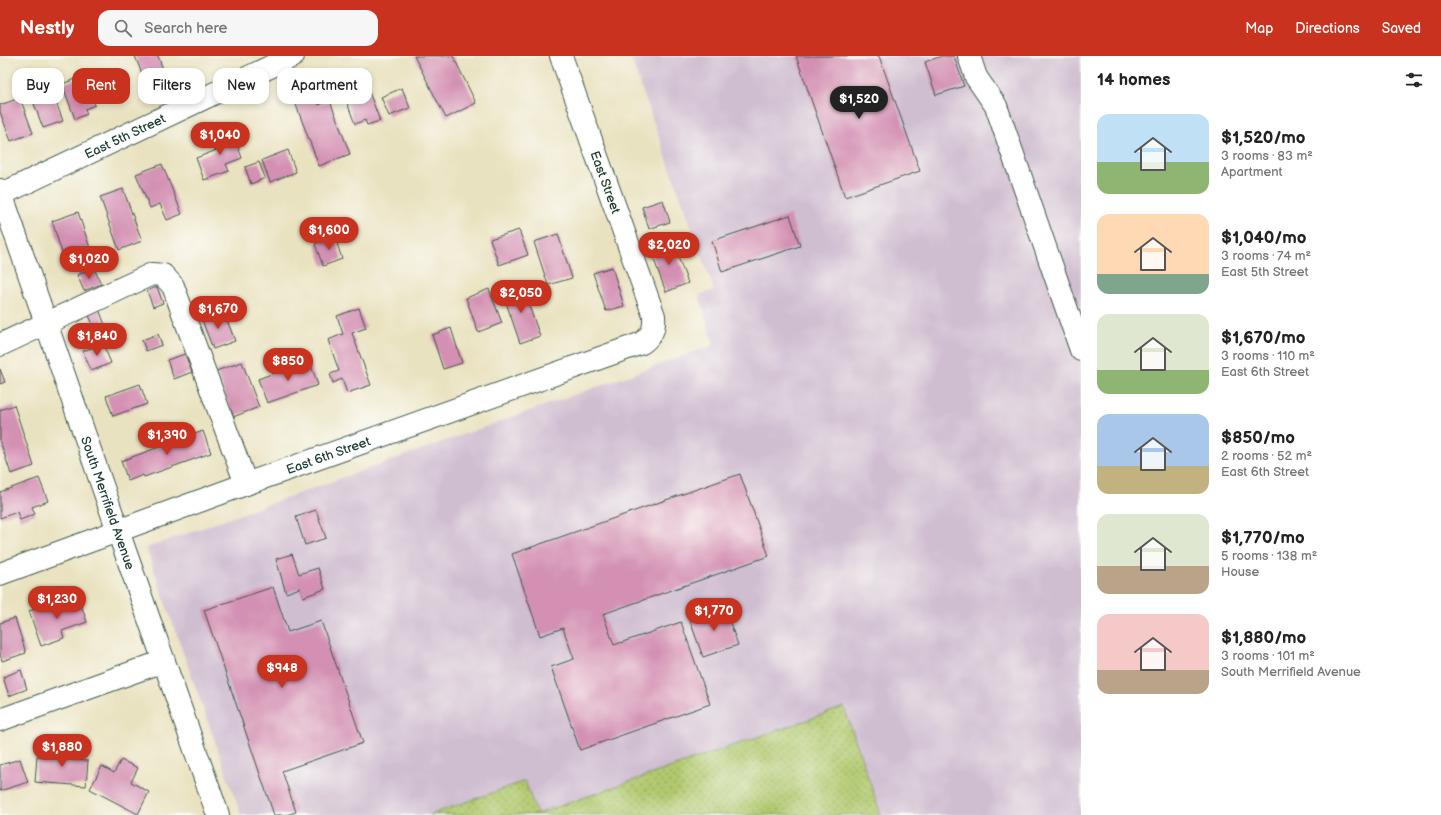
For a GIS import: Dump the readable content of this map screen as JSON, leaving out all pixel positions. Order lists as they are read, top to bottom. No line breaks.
{"streets":{"street":["East 5th Street","East Street","East 6th Street","South Merrifield Avenue"]},"crossings":[["East 5th Street","South Merrifield Avenue"],["East Street","East 6th Street"],["East 6th Street","South Merrifield Avenue"]],"page":{"header":"Nestly","search":"Search here","nav":["Map","Directions","Saved"],"heading":"14 homes","chip":["Buy","Rent","Filters","New","Apartment"],"price":["$1,520","$1,040","$1,600","$2,020","$1,020","$2,050","$1,670","$1,840","$850","$1,390","$1,230","$1,770","$948","$1,880"],"list":[{"name":"$1,520/mo","note":"3 rooms · 83 m² · Apartment"},{"name":"$1,040/mo","note":"3 rooms · 74 m² · East 5th Street"},{"name":"$1,670/mo","note":"3 rooms · 110 m² · East 6th Street"},{"name":"$850/mo","note":"2 rooms · 52 m² · East 6th Street"},{"name":"$1,770/mo","note":"5 rooms · 138 m² · House"},{"name":"$1,880/mo","note":"3 rooms · 101 m² · South Merrifield Avenue"}]}}
